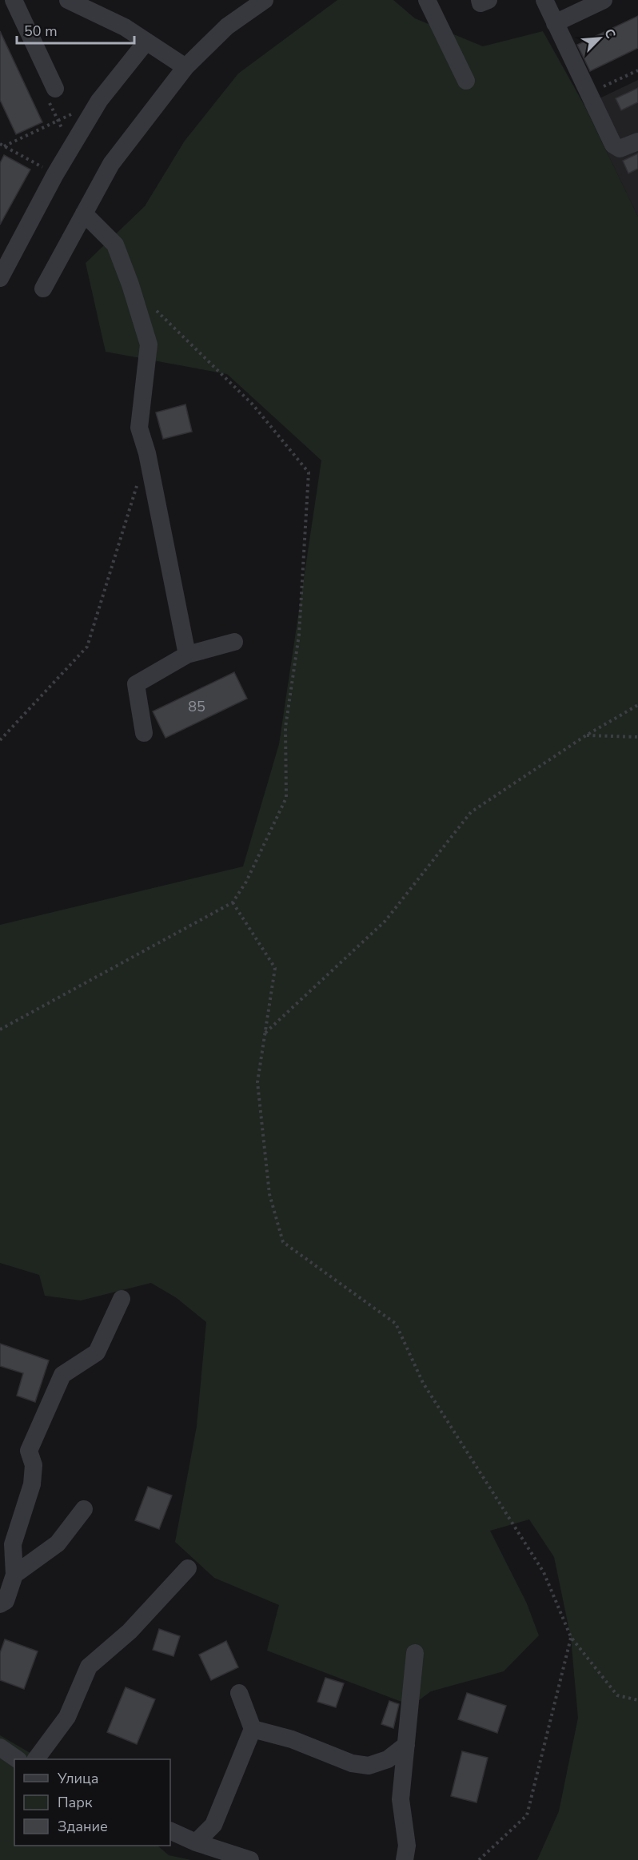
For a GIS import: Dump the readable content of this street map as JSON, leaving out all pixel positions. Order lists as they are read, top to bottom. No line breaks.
{"house_numbers":["85"],"legend":["Улица","Парк","Здание"],"scale_bar":"50 m","north":"top right"}
